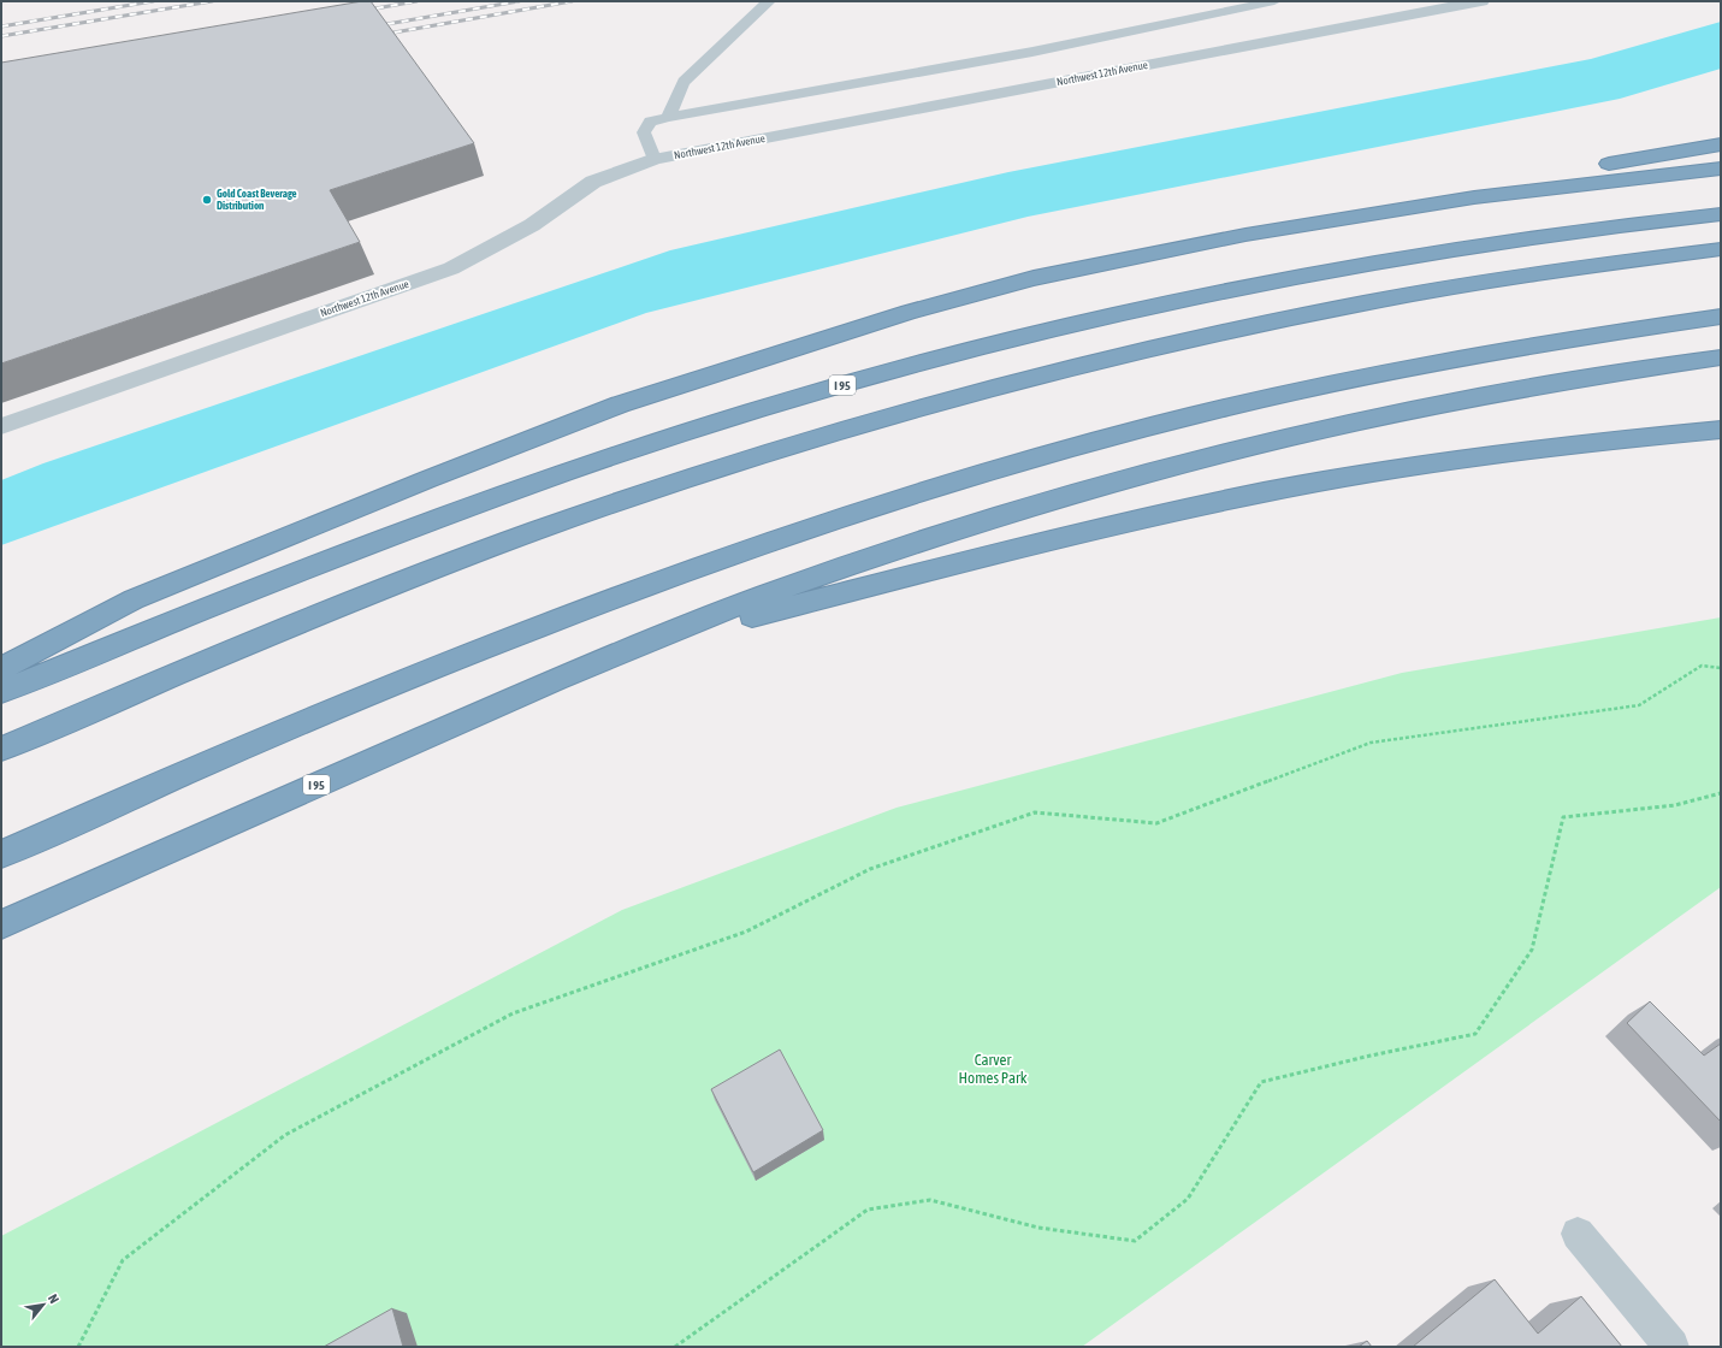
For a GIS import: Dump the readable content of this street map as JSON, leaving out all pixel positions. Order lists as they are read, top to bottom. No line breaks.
{"streets":{"highway":["I 95"],"street":["Northwest 12th Avenue"]},"parks":["Carver Homes Park"],"places":["Gold Coast Beverage Distribution"],"north":"top right"}
